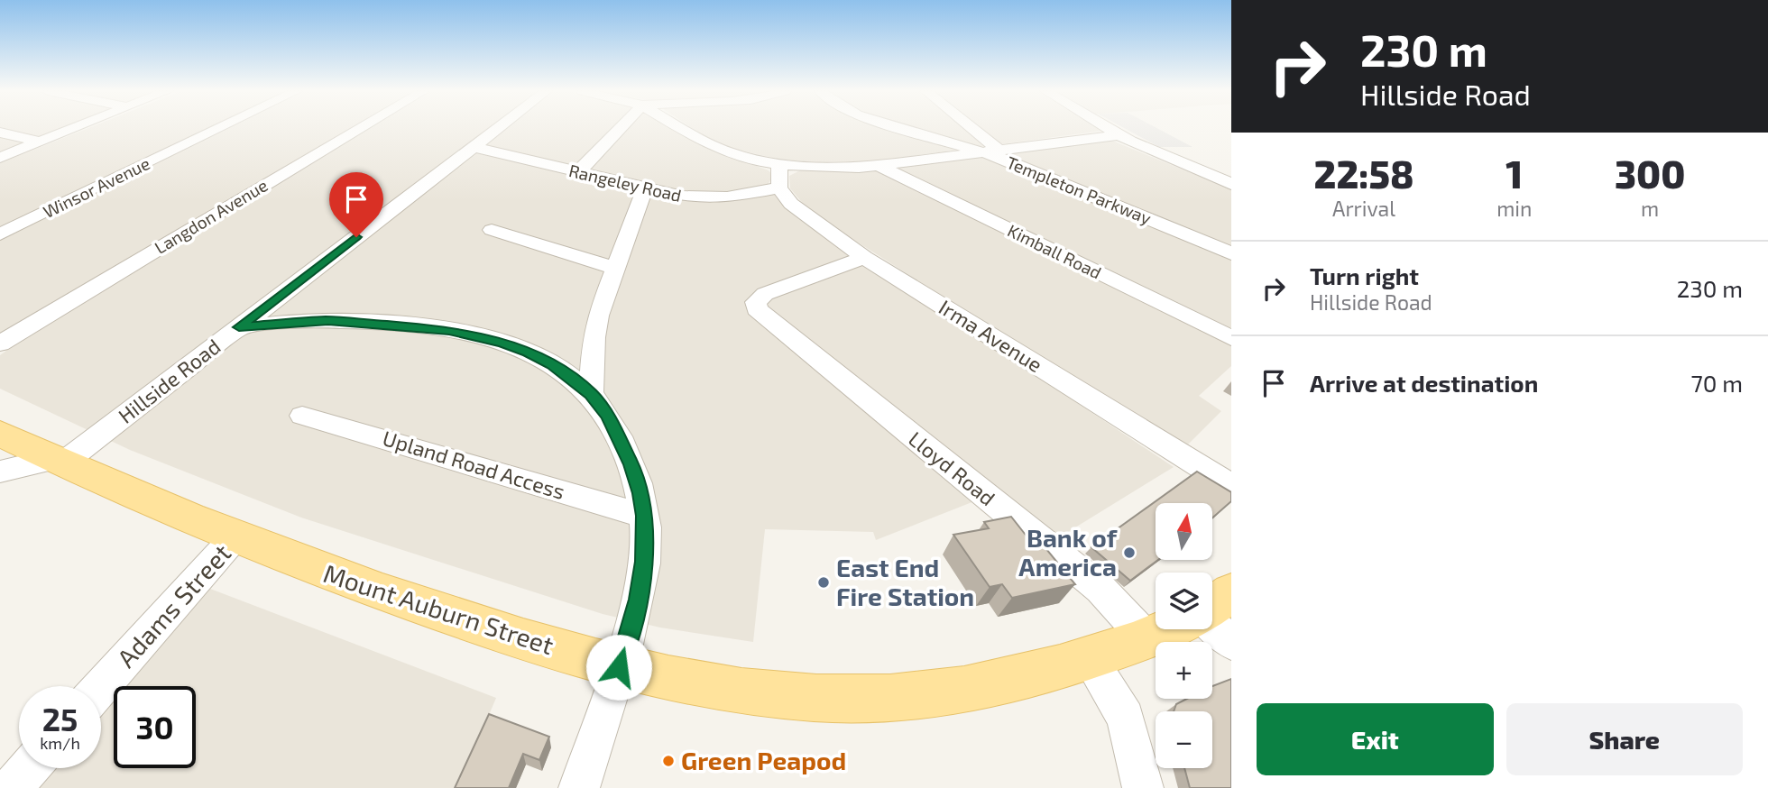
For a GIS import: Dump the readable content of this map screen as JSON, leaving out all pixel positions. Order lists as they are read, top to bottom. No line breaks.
{"streets":{"main road":["Mount Auburn Street"],"street":["Rangeley Road","Winsor Avenue","Templeton Parkway","Langdon Avenue","Kimball Road","Irma Avenue","Hillside Road","Upland Road Access","Lloyd Road","Adams Street"]},"crossings":[["Rangeley Road","Irma Avenue"],["Rangeley Road","Hillside Road"],["Irma Avenue","Lloyd Road"],["Hillside Road","Mount Auburn Street"],["Lloyd Road","Mount Auburn Street"],["Adams Street","Mount Auburn Street"]],"places":["Bank of America","East End Fire Station","Green Peapod"],"north":"top","page":{"turn":["230 m","Hillside Road"],"eta":["22:58","Arrival","1","min","300","m"],"list":[{"name":"Turn right","note":"Hillside Road","value":"230 m"},{"name":"Arrive at destination","value":"70 m"}],"map_buttons":["+","−"],"speed":"25 km/h","limit":"30","buttons":["Exit","Share"]}}
